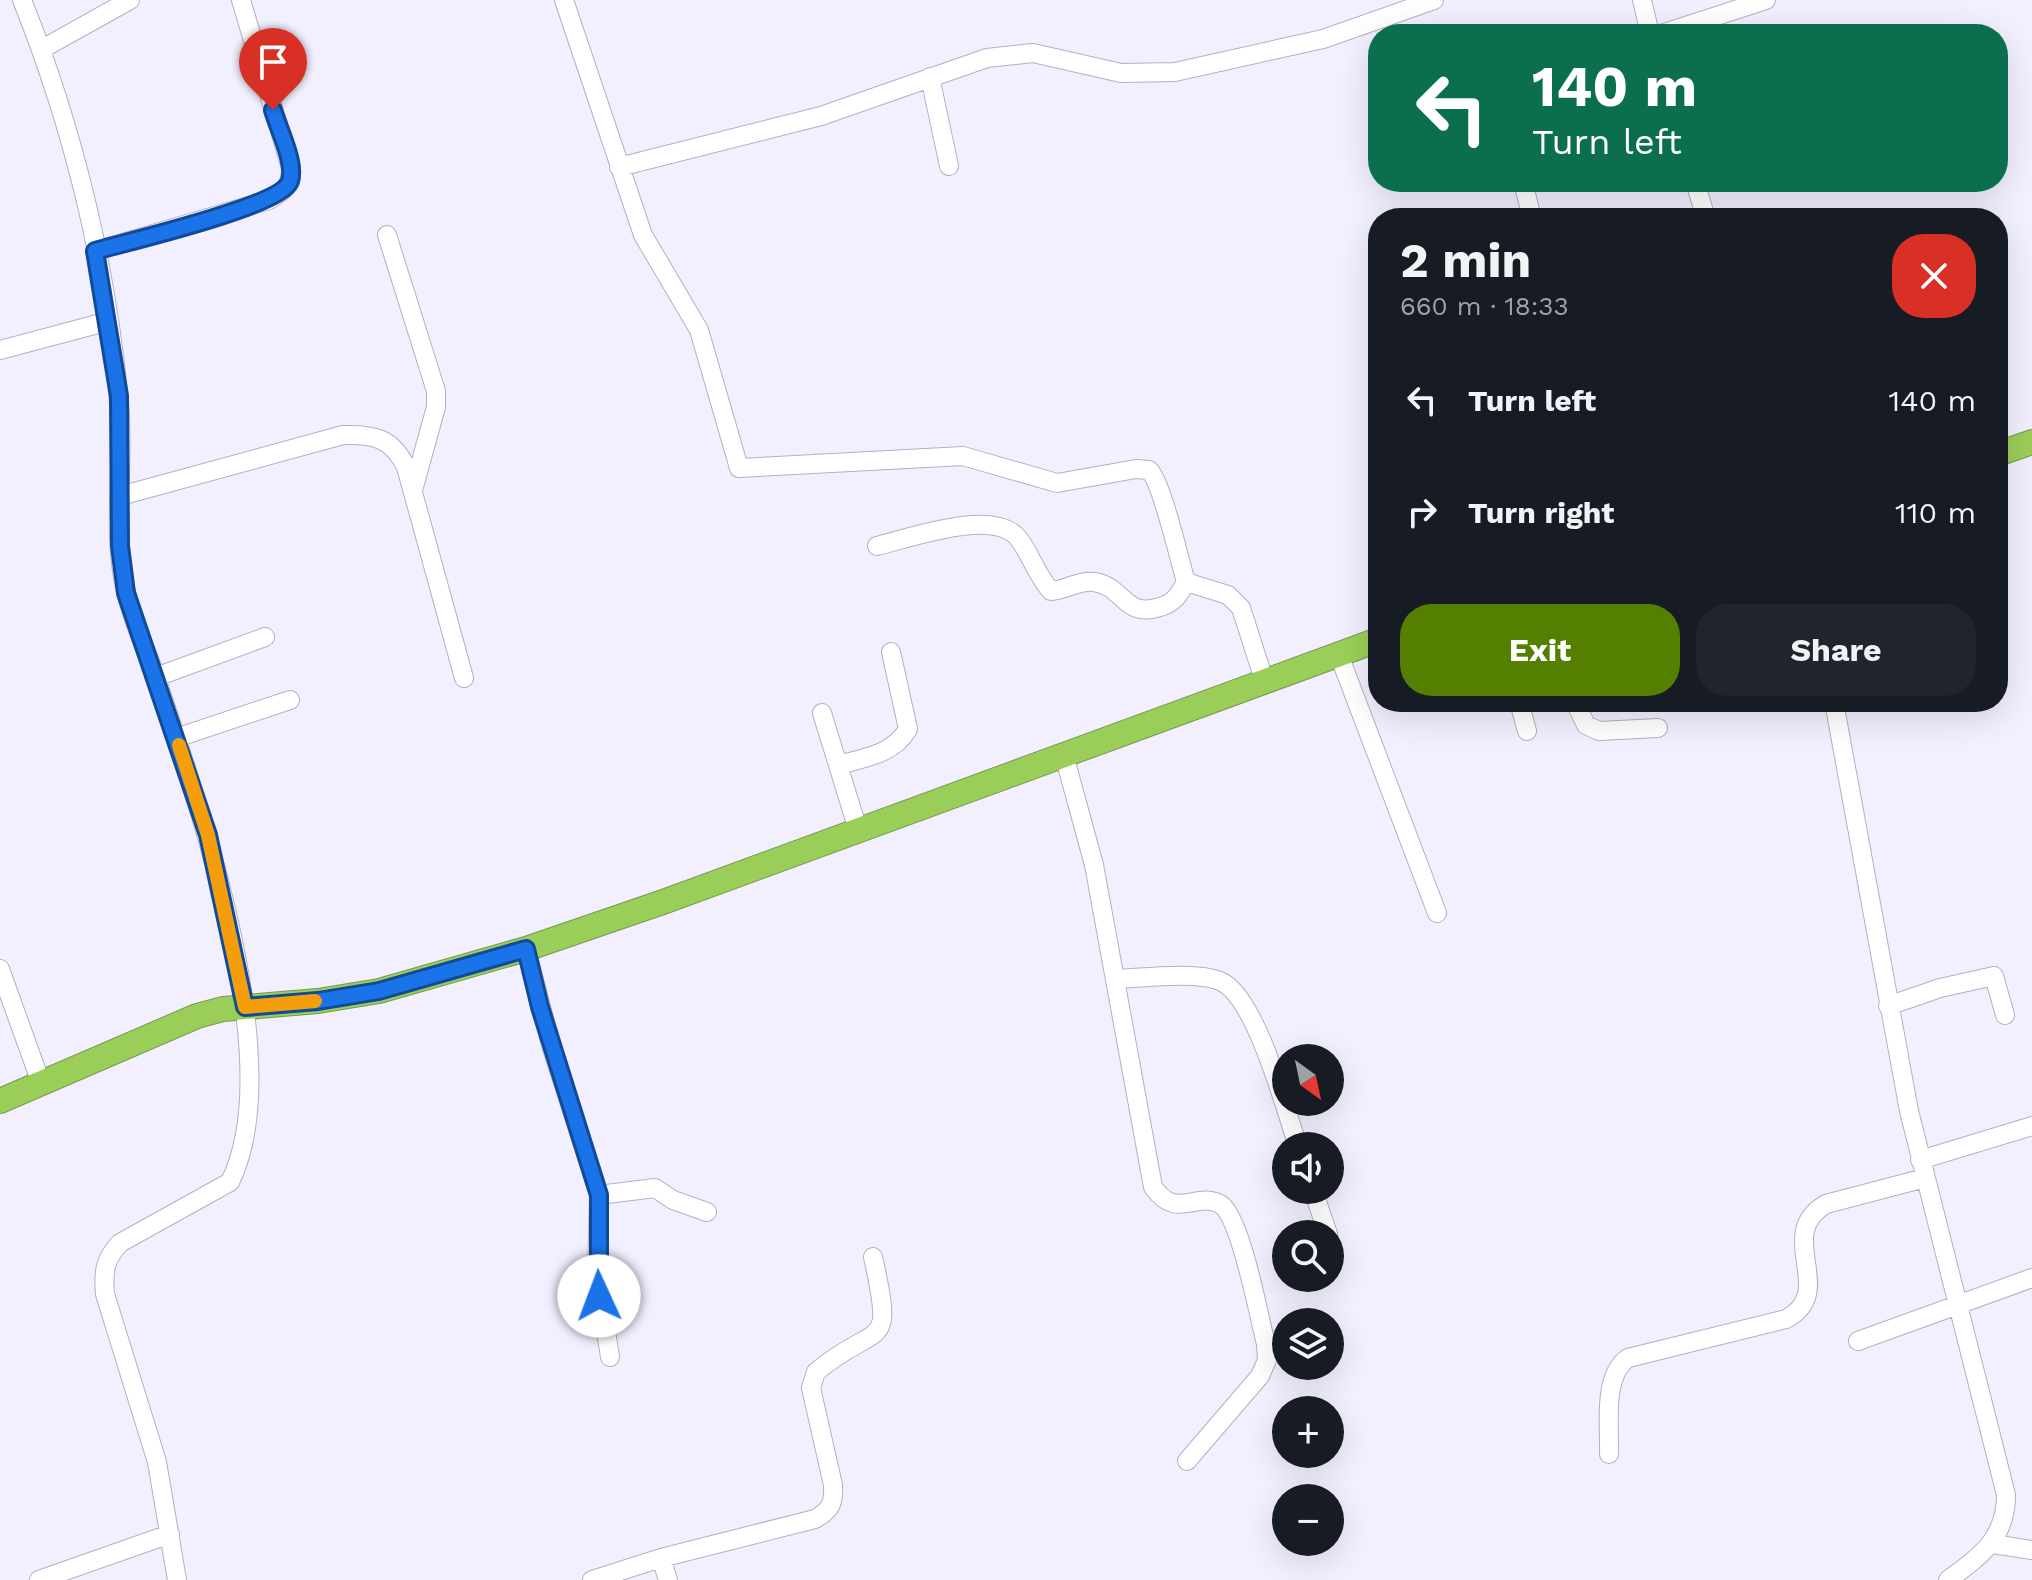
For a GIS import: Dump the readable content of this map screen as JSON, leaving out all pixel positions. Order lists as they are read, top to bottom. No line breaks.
{"north":"bottom right","page":{"turn":["140 m","Turn left"],"heading":["2 min","660 m · 18:33"],"list":[{"name":"Turn left","value":"140 m"},{"name":"Turn right","value":"110 m"}],"buttons":["Exit","Share"],"map_buttons":["+","−"]}}
